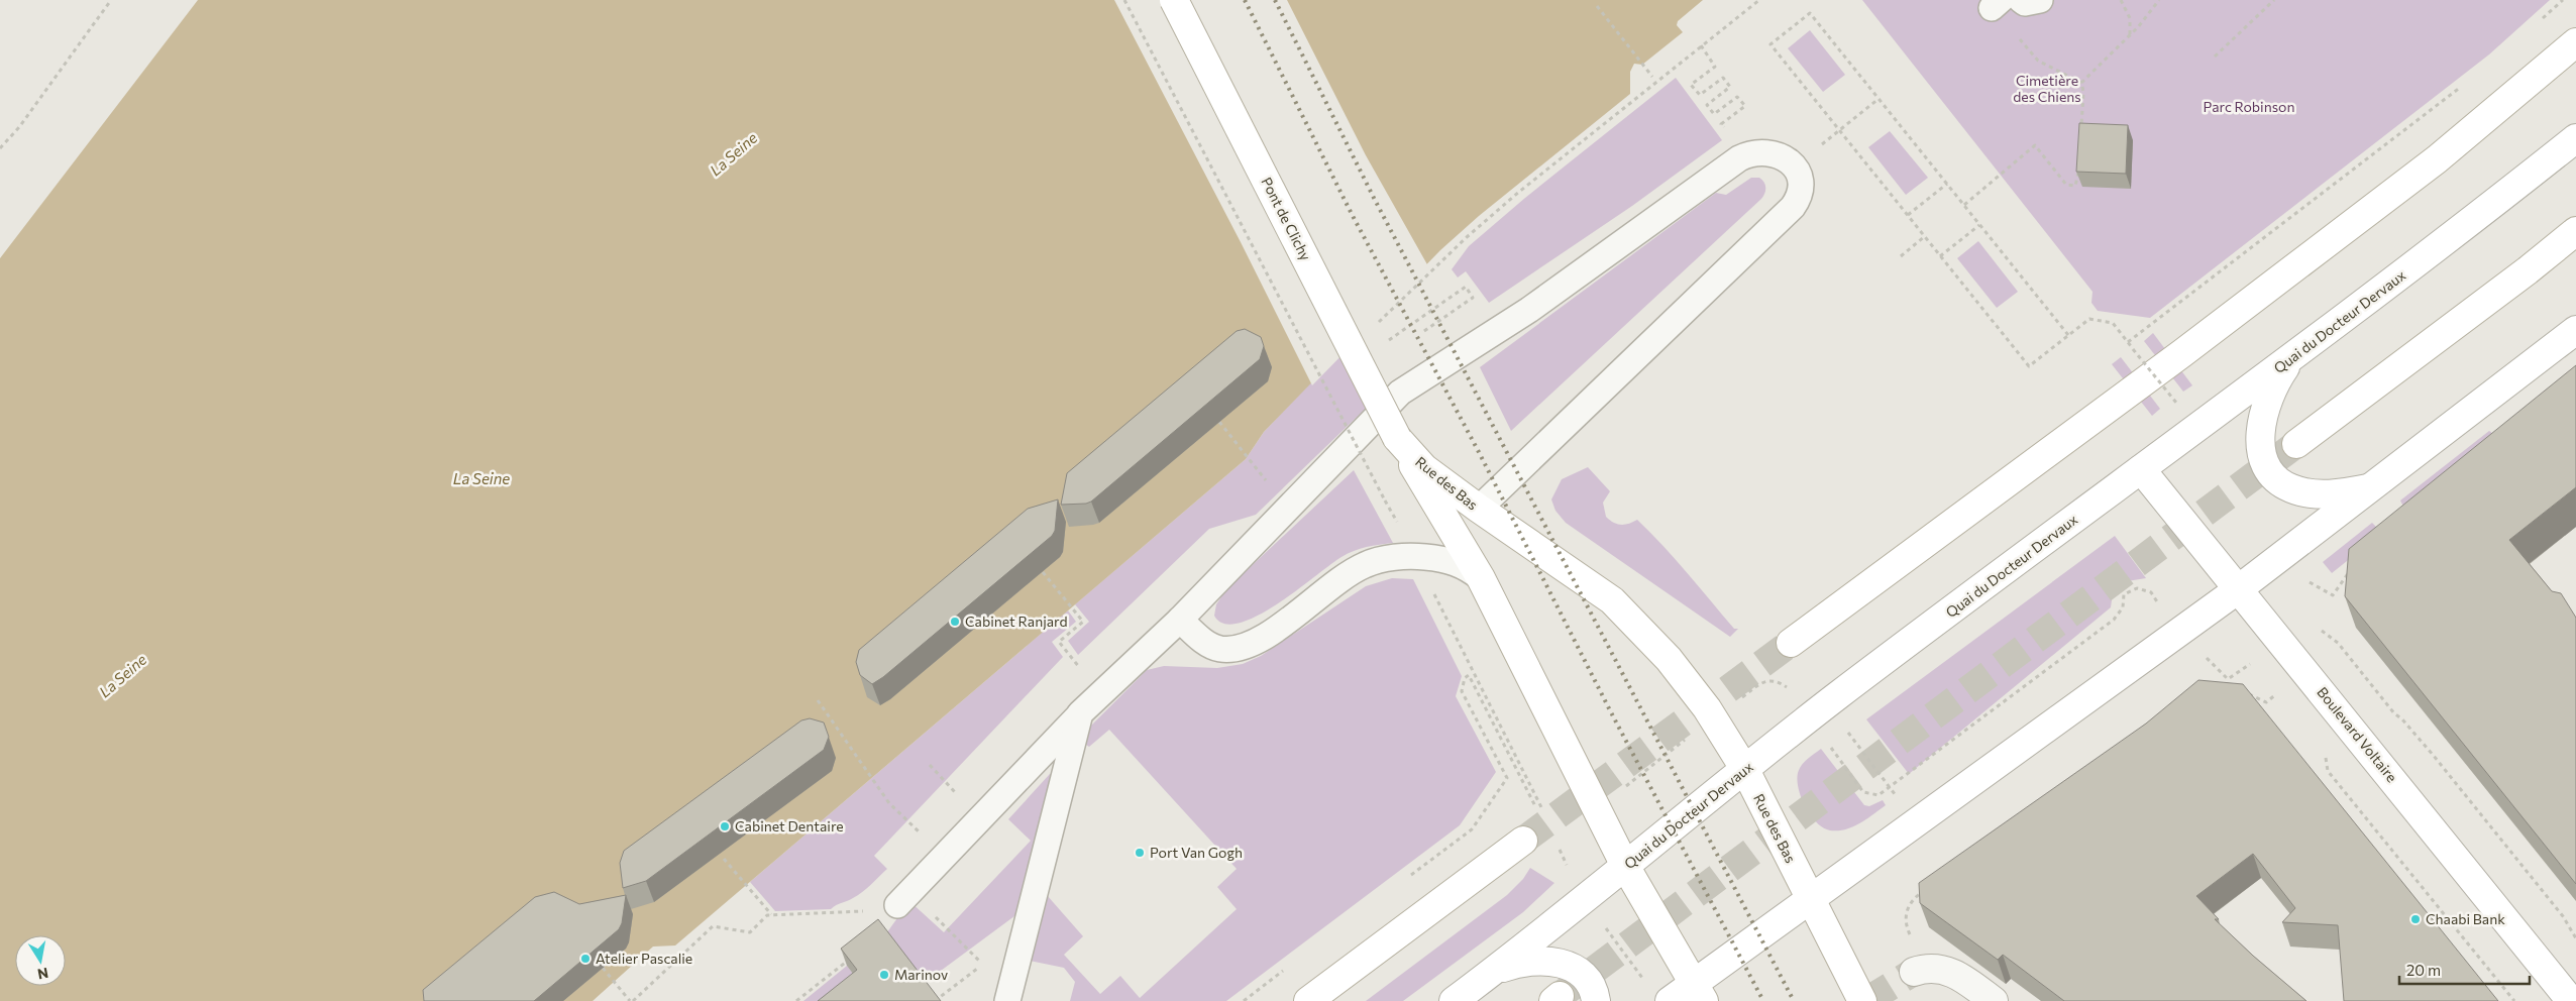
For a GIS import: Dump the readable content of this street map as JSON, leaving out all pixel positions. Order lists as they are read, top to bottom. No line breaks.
{"streets":{"main road":["Pont de Clichy","Quai du Docteur Dervaux","Rue des Bas","Boulevard Voltaire"]},"crossings":[["Pont de Clichy","Rue des Bas"],["Quai du Docteur Dervaux","Rue des Bas"],["Quai du Docteur Dervaux","Boulevard Voltaire"]],"water":["La Seine"],"parks":["Cimetière des Chiens","Parc Robinson"],"places":["Cabinet Ranjard","Cabinet Dentaire","Port Van Gogh","Chaabi Bank","Atelier Pascalie","Marinov"],"scale_bar":"20 m","north":"bottom"}
